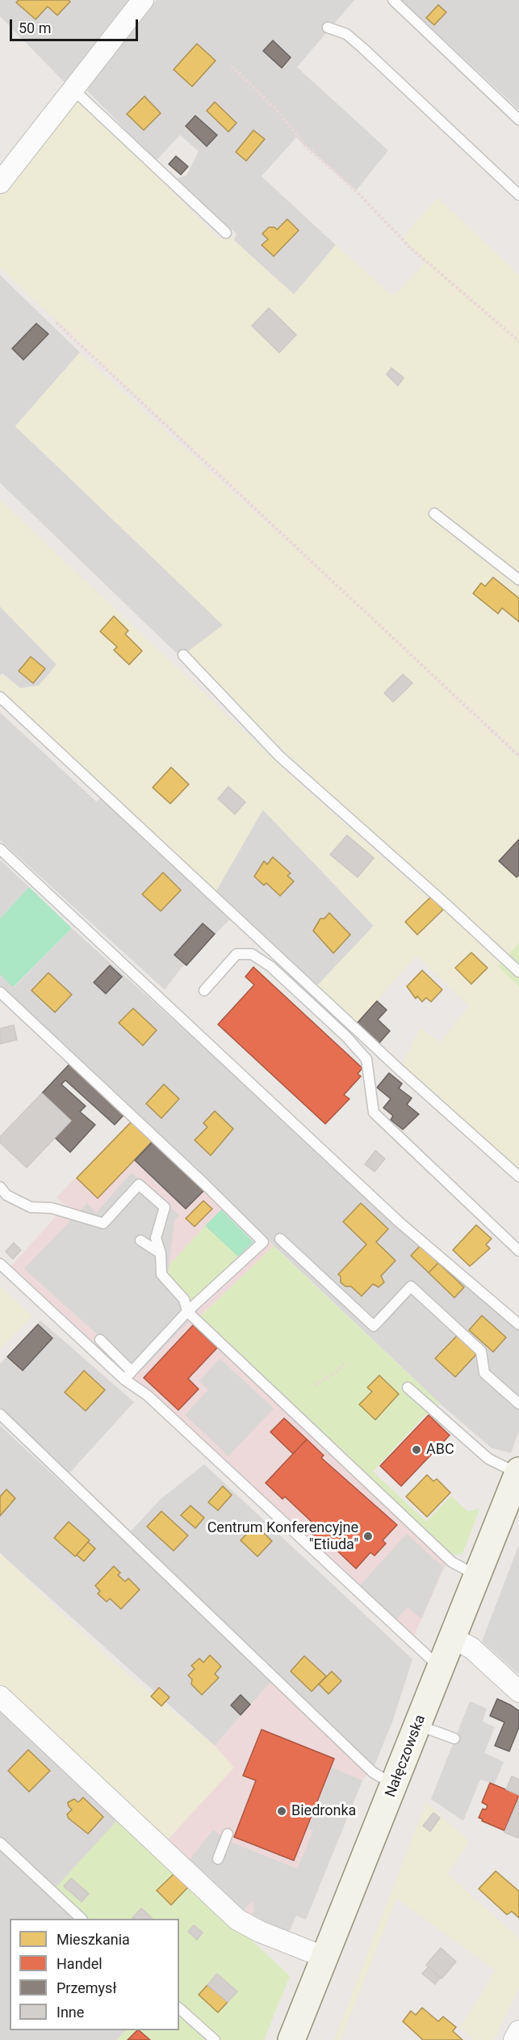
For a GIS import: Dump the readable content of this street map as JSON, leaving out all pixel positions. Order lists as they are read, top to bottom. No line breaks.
{"streets":{"main road":["Nałęczowska"]},"places":["ABC","Centrum Konferencyjne \"Etiuda\"","Biedronka"],"legend":["Mieszkania","Handel","Przemysł","Inne"],"scale_bar":"50 m"}
